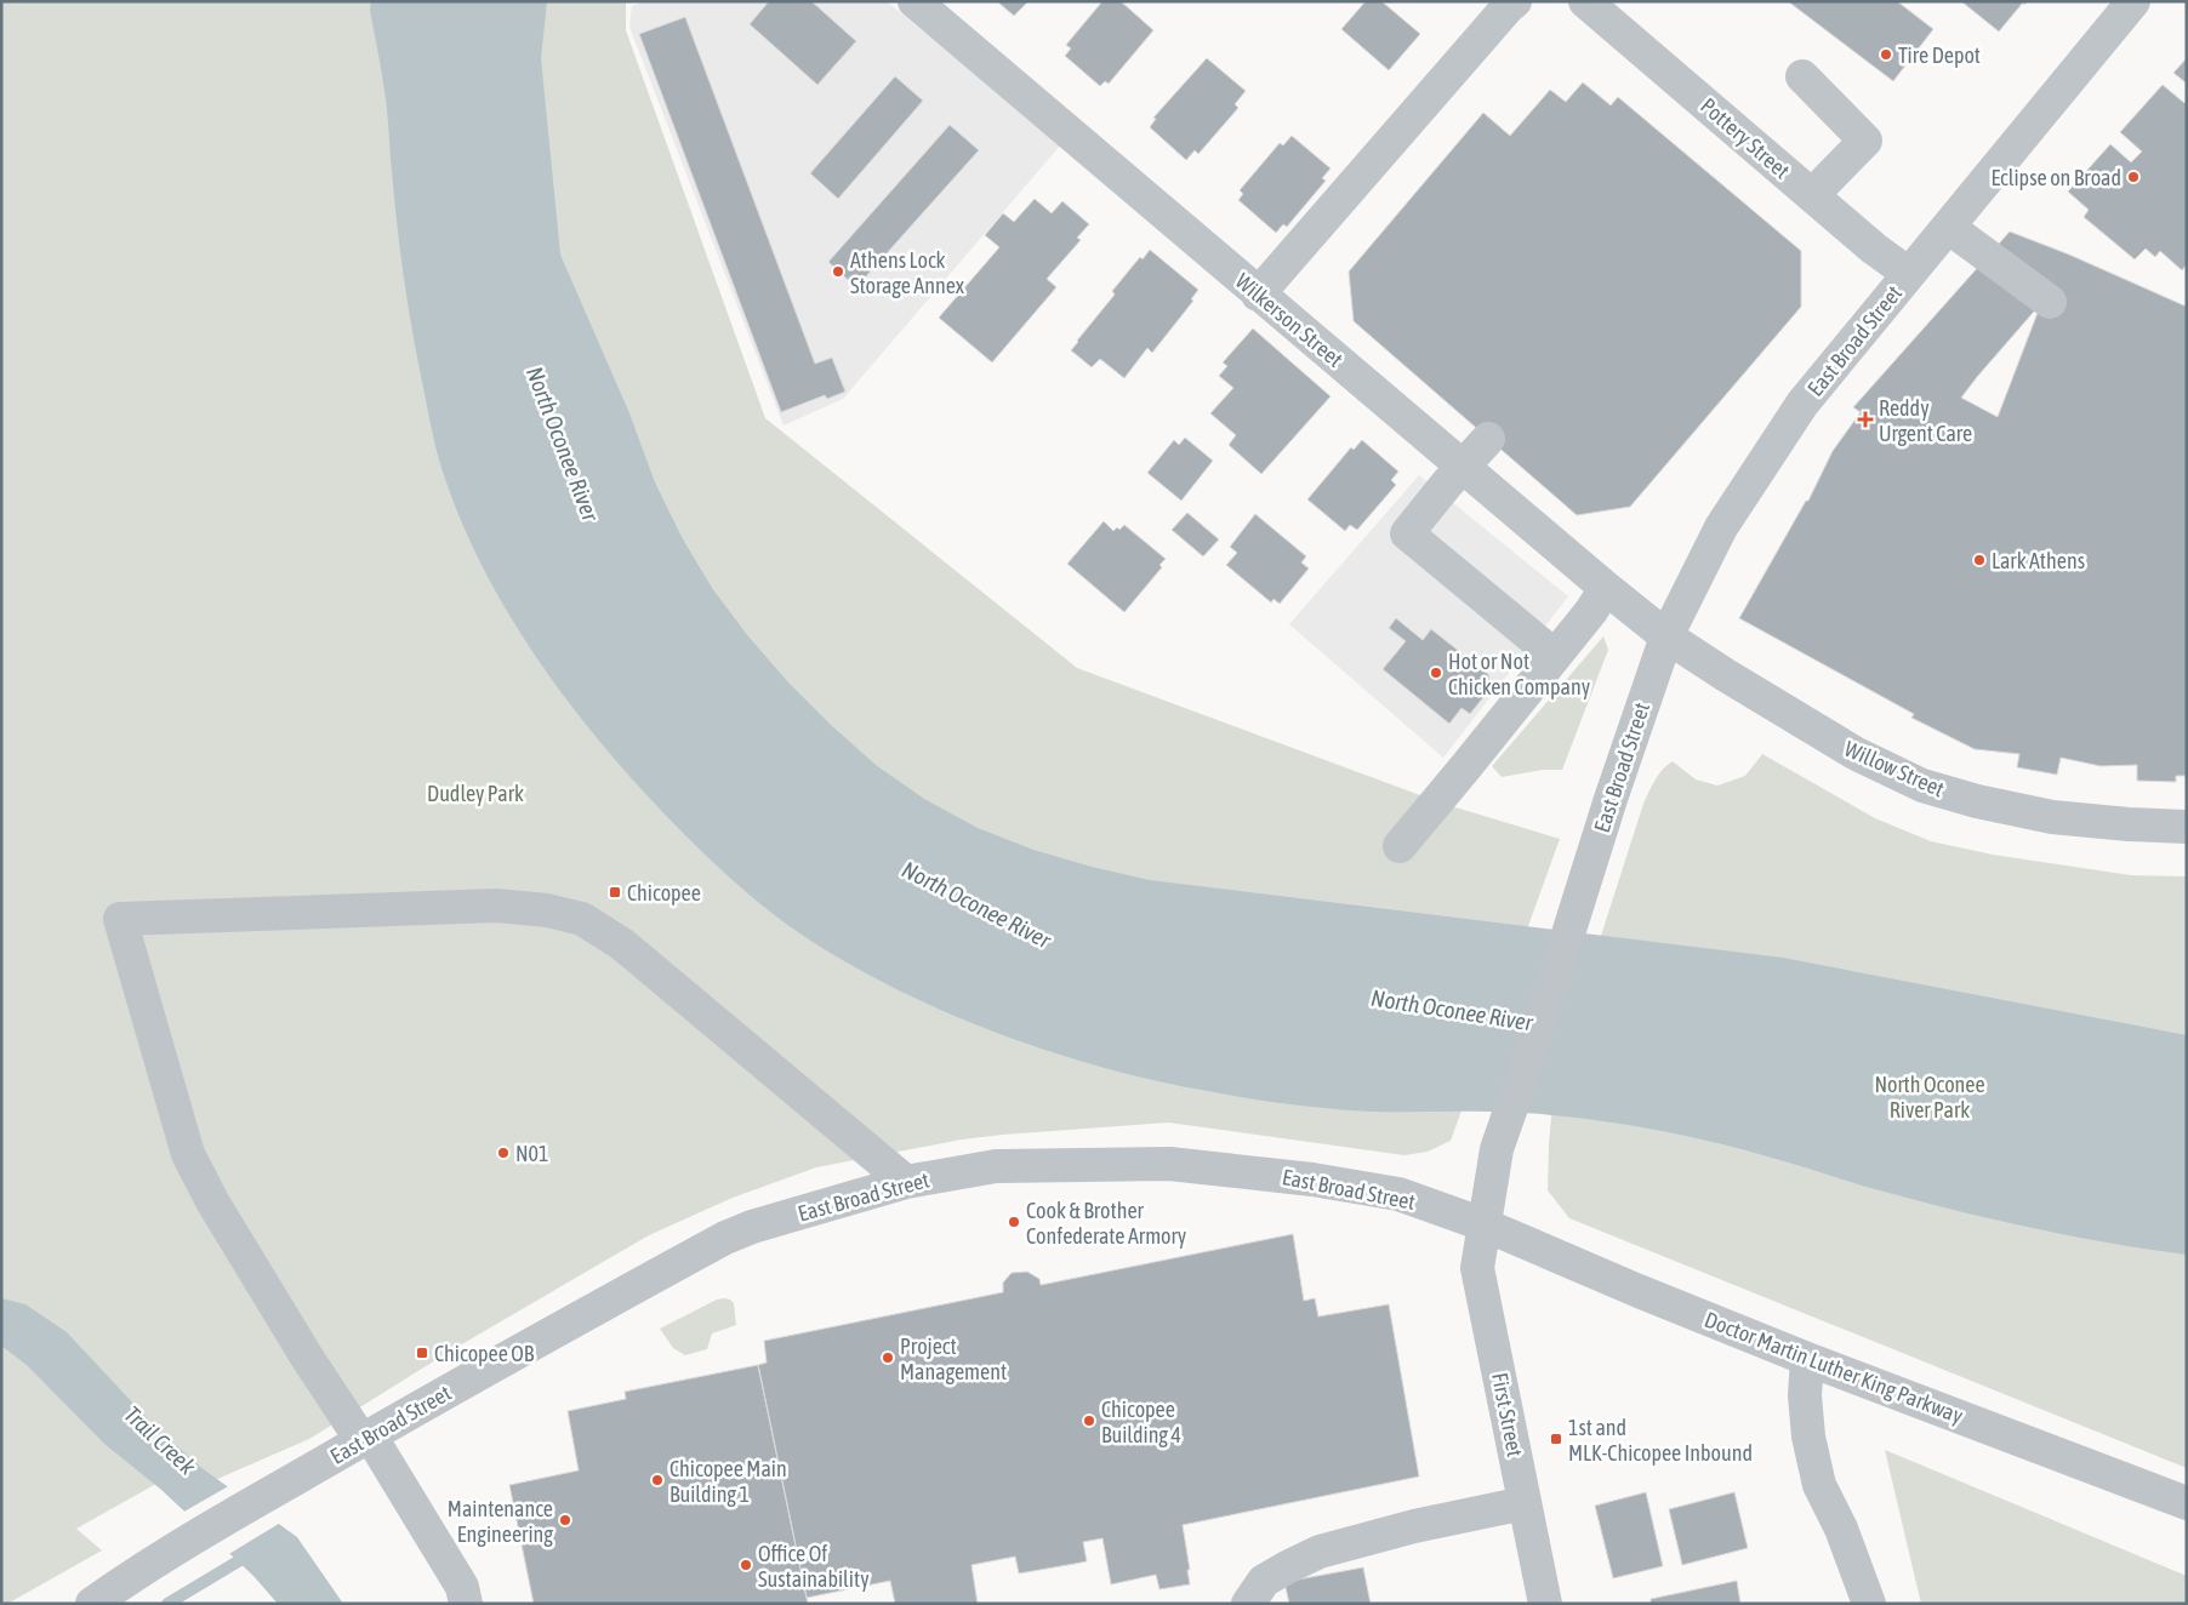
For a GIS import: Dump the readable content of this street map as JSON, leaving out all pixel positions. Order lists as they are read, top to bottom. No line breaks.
{"streets":{"street":["Pottery Street","Wilkerson Street","East Broad Street","Willow Street","Doctor Martin Luther King Parkway","First Street"]},"crossings":[["Pottery Street","East Broad Street"],["Wilkerson Street","East Broad Street"],["Wilkerson Street","Willow Street"],["East Broad Street","Willow Street"],["East Broad Street","Doctor Martin Luther King Parkway"],["East Broad Street","First Street"],["Doctor Martin Luther King Parkway","First Street"]],"water":["North Oconee River","Trail Creek"],"parks":["Dudley Park","North Oconee River Park"],"places":{"other":["Tire Depot","Eclipse on Broad","Athens Lock Storage Annex","Lark Athens","Hot or Not Chicken Company","N01","Cook & Brother Confederate Armory","Project Management","Chicopee Building 4","Chicopee Main Building 1","Maintenance Engineering","Office Of Sustainability"],"health":["Reddy Urgent Care"],"transit":["Chicopee","Chicopee OB","1st and MLK-Chicopee Inbound"]}}
